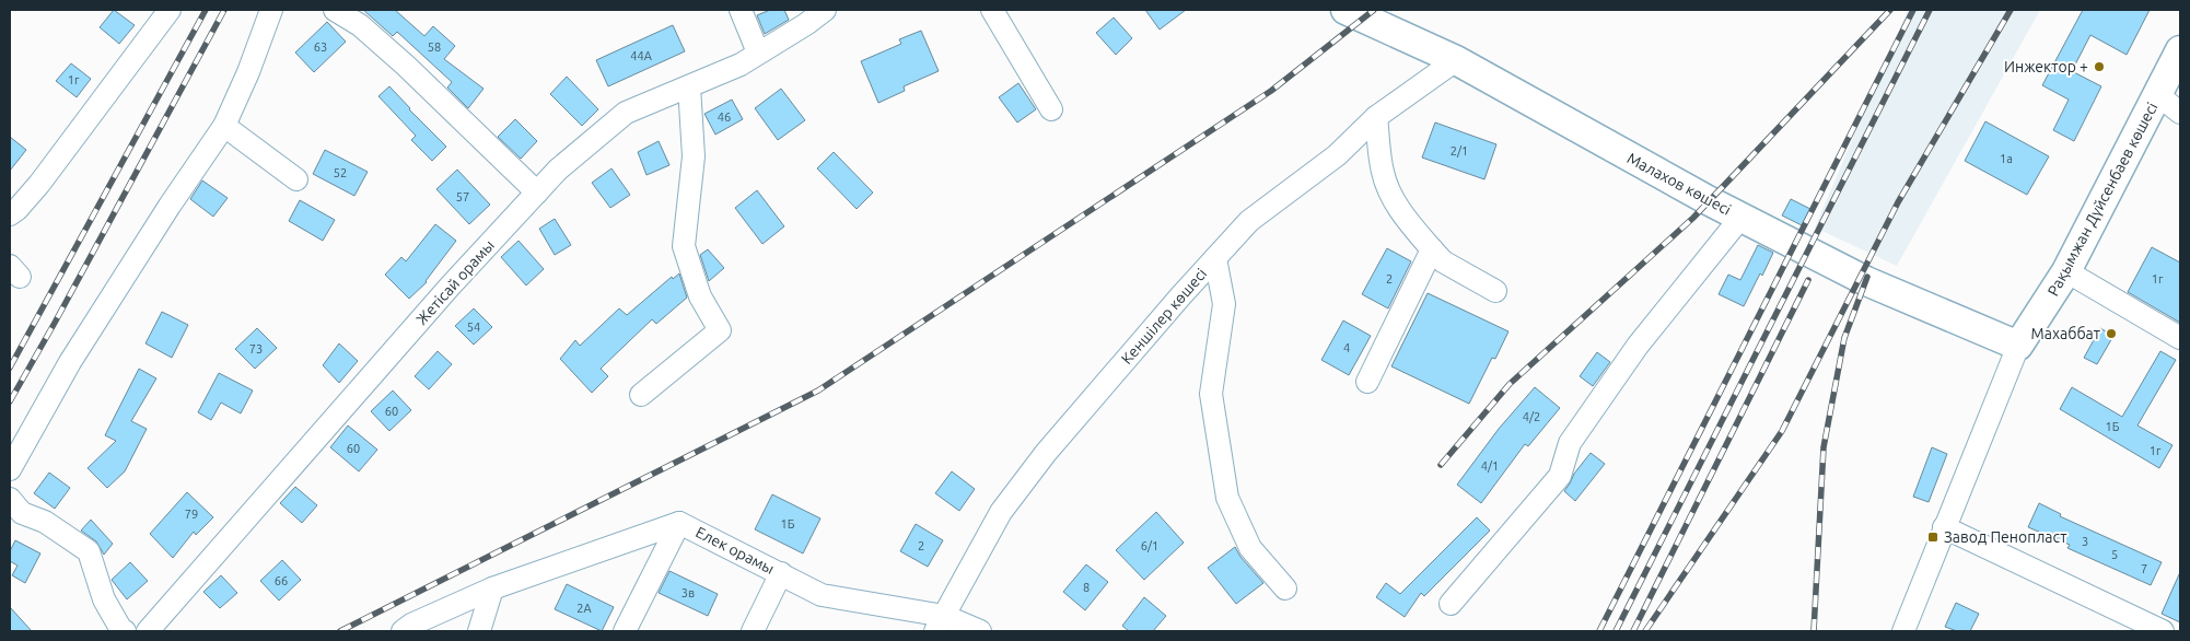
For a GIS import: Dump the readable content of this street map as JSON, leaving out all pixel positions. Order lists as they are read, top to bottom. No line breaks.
{"streets":{"main road":["Малахов көшесі","Рақымжан Дүйсенбаев көшесі"],"street":["Жетісай орамы","Кеншілер көшесі","Елек орамы"]},"crossings":[["Малахов көшесі","Рақымжан Дүйсенбаев көшесі"],["Малахов көшесі","Кеншілер көшесі"],["Кеншілер көшесі","Елек орамы"]],"places":{"other":["Инжектор +","Махаббат"],"transit":["Завод Пенопласт"]},"house_numbers":["63","58","44А","1г","46","2/1","1а","52","57","2","1г","54","4","73","60","4/2","1Б","60","1г","4/1","79","1Б","3","2","6/1","5","7","66","8","3в","2А"]}
